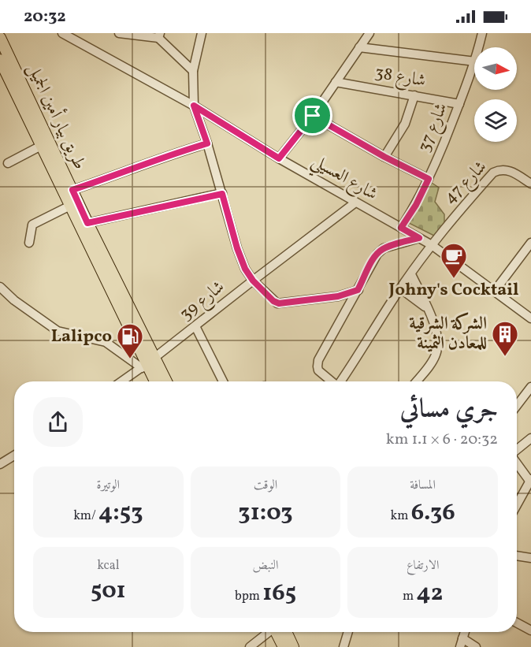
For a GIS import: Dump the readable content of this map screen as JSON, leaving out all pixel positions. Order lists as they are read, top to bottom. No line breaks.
{"streets":{"main road":["طريق بيار أمين الجميل"],"street":["شارع 38","شارع 37","شارع العسيلي","شارع 47","شارع 39"]},"crossings":[["شارع 38","شارع 37"],["طريق بيار أمين الجميل","شارع 39"],["شارع 37","شارع العسيلي"],["شارع العسيلي","شارع 47"],["شارع العسيلي","شارع 39"]],"places":{"cafe":["Johny's Cocktail"],"building":["الشركة الشرقية للمعادن الثمينة"],"fuel station":["Lalipco"]},"north":"right","page":{"status":"20:32","heading":["جري مسائي","20:32 · 6 × 1.1 km"],"stats":[["المسافة","6.36 km"],["الوقت","31:03"],["الوتيرة","4:53 /km"],["الارتفاع","42 m"],["النبض","165 bpm"],["kcal","501"]]}}
